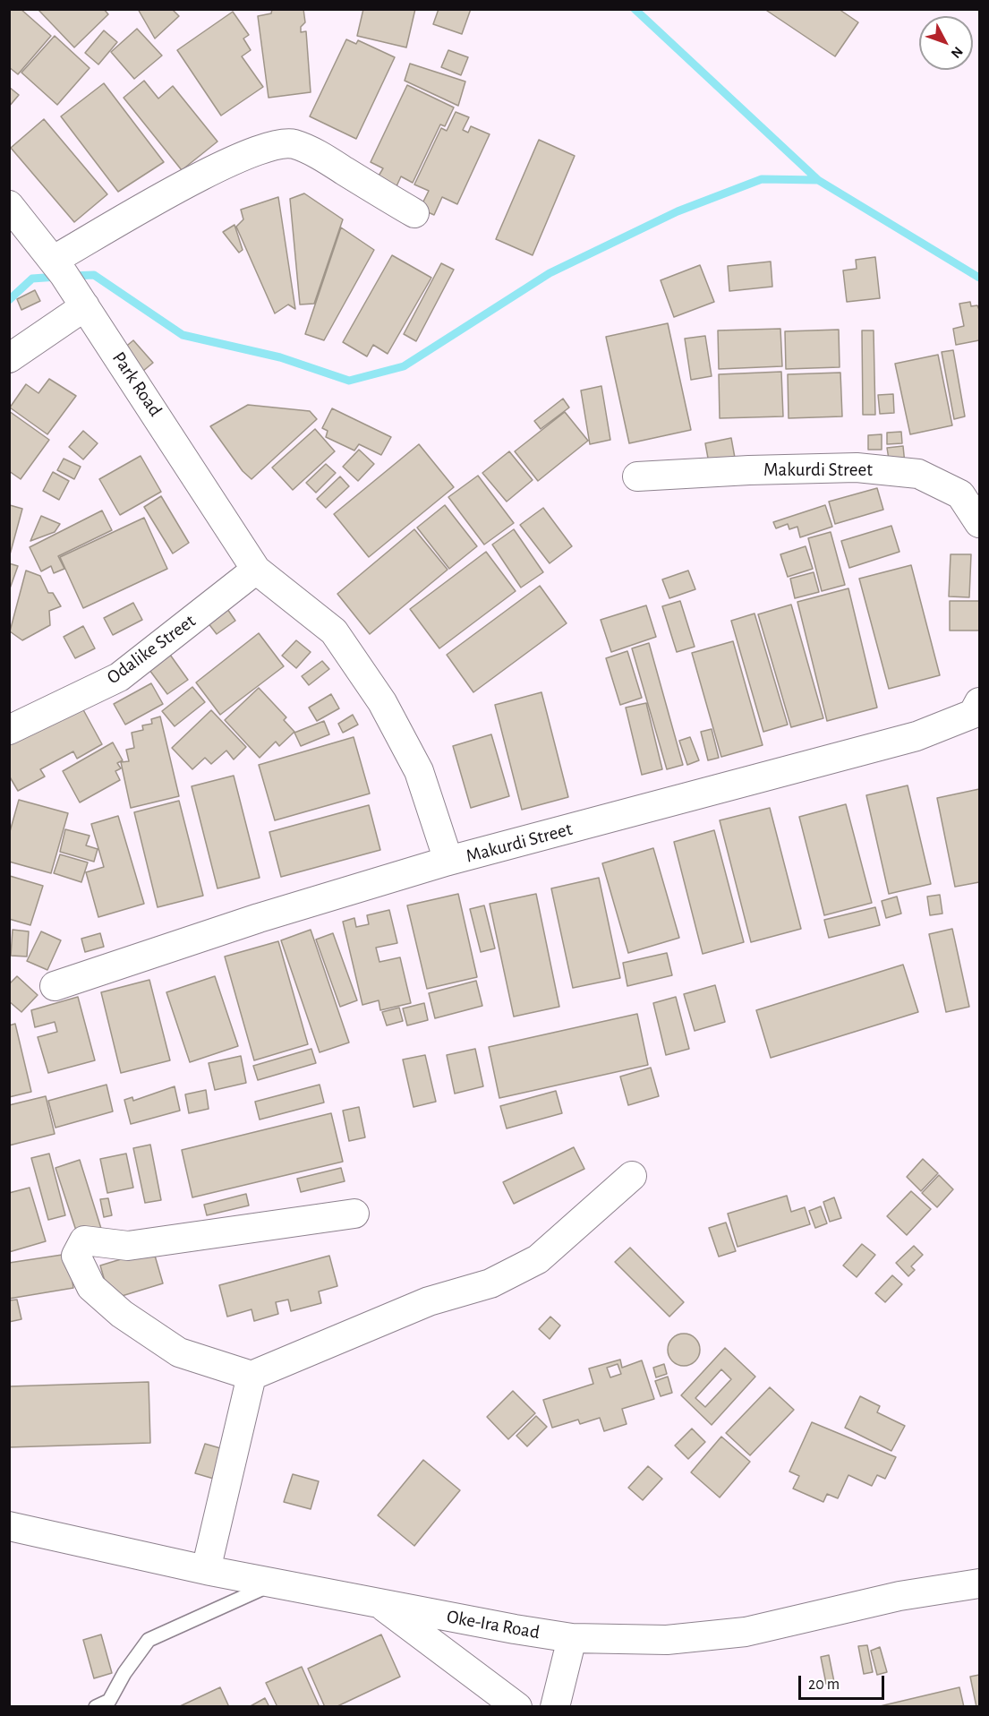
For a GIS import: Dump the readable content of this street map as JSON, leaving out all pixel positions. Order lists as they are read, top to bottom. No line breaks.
{"streets":{"street":["Park Road","Makurdi Street","Odalike Street","Oke-Ira Road"]},"crossings":[["Park Road","Makurdi Street"],["Park Road","Odalike Street"]],"scale_bar":"20 m","north":"bottom right"}
